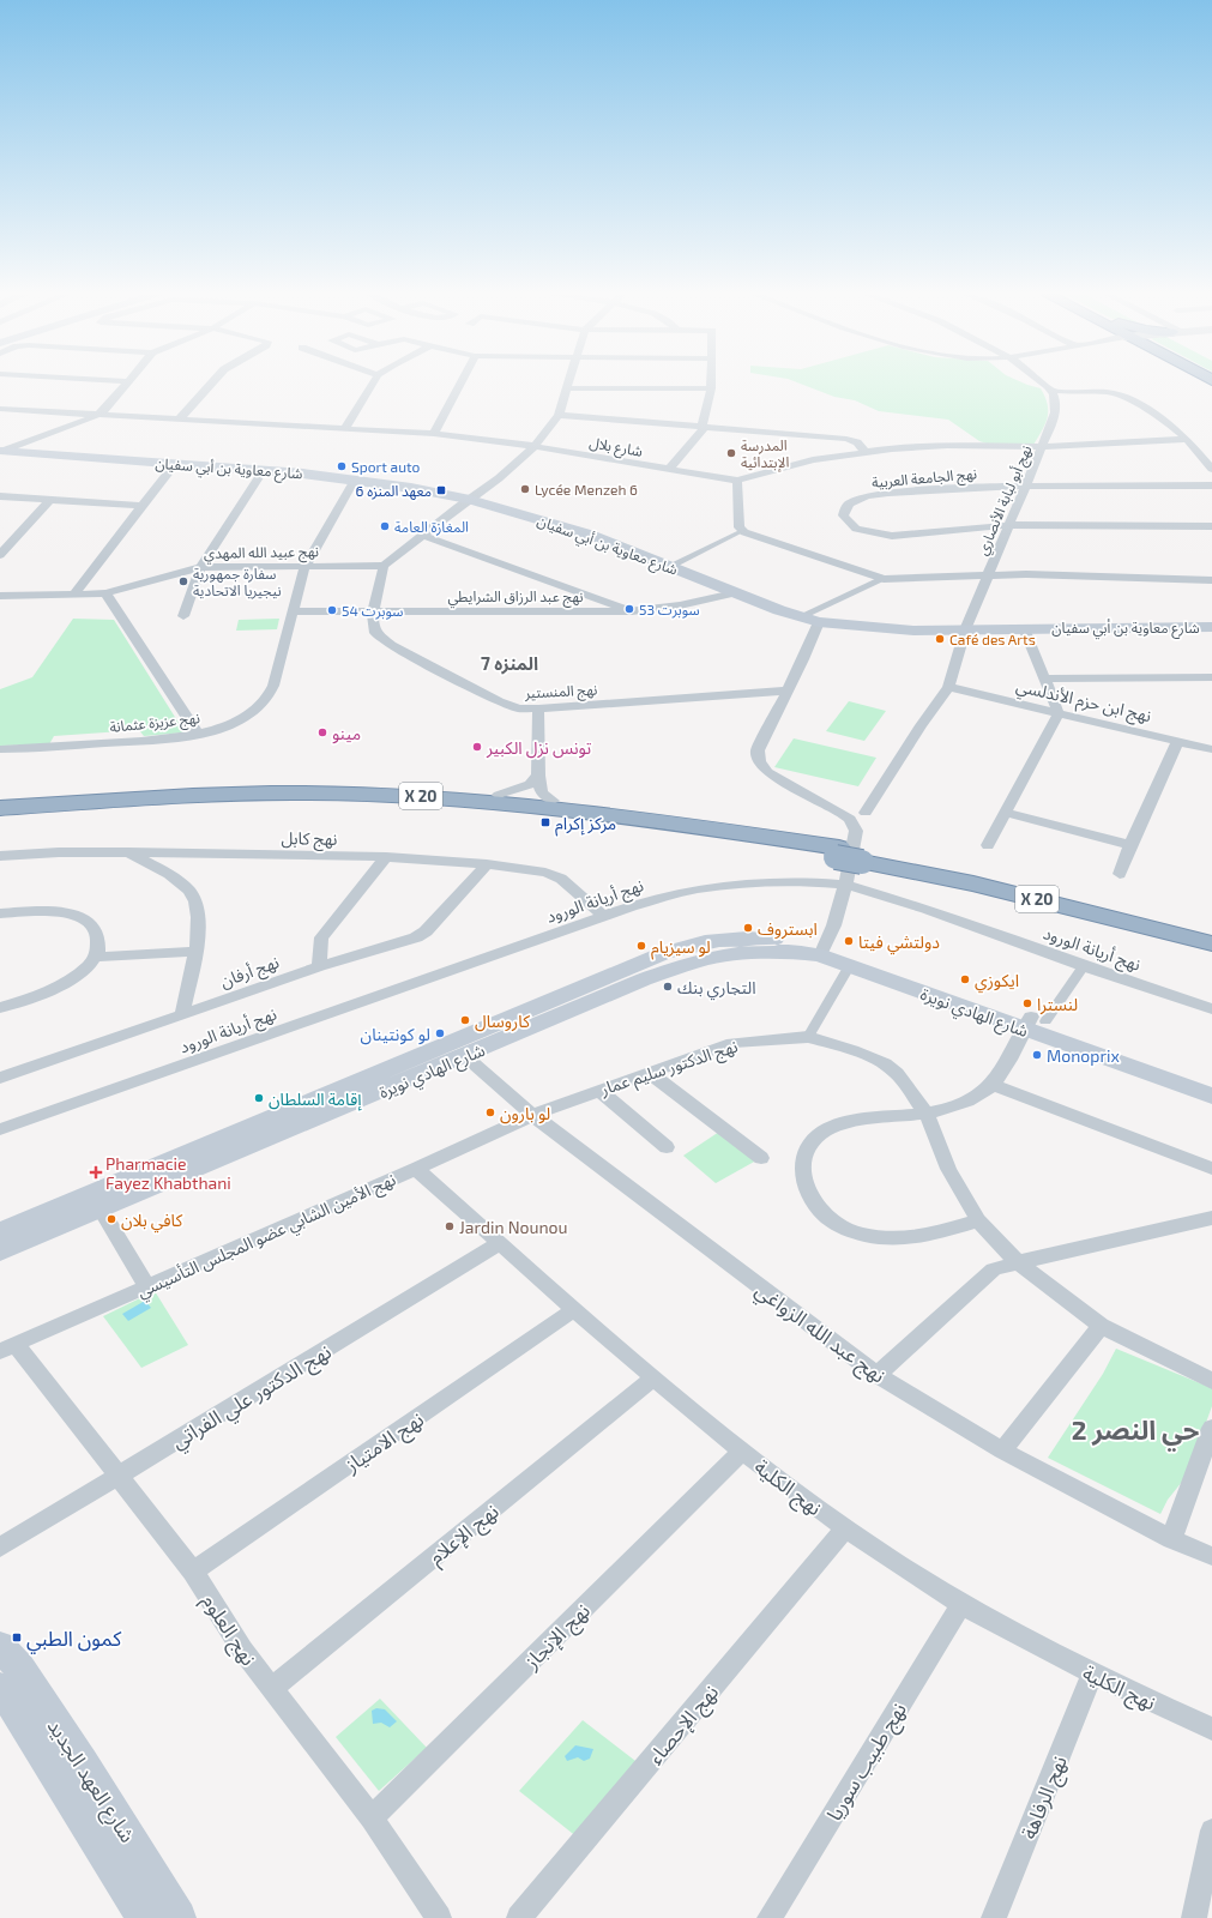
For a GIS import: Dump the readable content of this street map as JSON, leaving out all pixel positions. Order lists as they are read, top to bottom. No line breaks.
{"streets":{"highway":["X 20"],"main road":["شارع معاوية بن أبي سفيان","شارع الهادي نويرة","شارع العهد الجديد"],"street":["شارع بلال","نهج الجامعة العربية","نهج أبو لبابة الأنصاري","نهج عبيد الله المهدي","نهج عبد الرزاق الشرايطي","نهج المنستير","نهج ابن حزم الأندلسي","نهج عزيزة عثمانة","نهج كابل","نهج أريانة الورود","نهج أرفان","نهج الدكتور سليم عمار","نهج الأمين الشابي عضو المجلس التأسيسي","نهج عبد الله الزواغي","نهج الدكتور علي الفراتي","نهج الامتياز","نهج الكلية","نهج الإعلام","نهج العلوم","نهج الإنجاز","نهج الإحصاء","نهج طبيب سوريا","نهج الرفاهة"]},"crossings":[["شارع معاوية بن أبي سفيان","نهج أبو لبابة الأنصاري"],["شارع معاوية بن أبي سفيان","نهج عبد الرزاق الشرايطي"],["شارع معاوية بن أبي سفيان","نهج عزيزة عثمانة"],["نهج الجامعة العربية","نهج أبو لبابة الأنصاري"],["نهج أبو لبابة الأنصاري","نهج ابن حزم الأندلسي"],["نهج عبيد الله المهدي","نهج المنستير"],["نهج عبيد الله المهدي","نهج عزيزة عثمانة"],["نهج عبد الرزاق الشرايطي","نهج المنستير"],["نهج عبد الرزاق الشرايطي","نهج عزيزة عثمانة"],["نهج كابل","نهج أريانة الورود"],["نهج كابل","نهج أرفان"],["شارع الهادي نويرة","نهج عبد الله الزواغي"],["نهج الدكتور سليم عمار","نهج الأمين الشابي عضو المجلس التأسيسي"],["نهج الدكتور سليم عمار","نهج عبد الله الزواغي"],["نهج الأمين الشابي عضو المجلس التأسيسي","نهج عبد الله الزواغي"],["نهج الأمين الشابي عضو المجلس التأسيسي","نهج الكلية"],["نهج الأمين الشابي عضو المجلس التأسيسي","نهج العلوم"],["نهج الدكتور علي الفراتي","نهج الكلية"],["نهج الدكتور علي الفراتي","نهج العلوم"],["نهج الامتياز","نهج الكلية"],["نهج الامتياز","نهج العلوم"],["نهج الكلية","نهج الإعلام"],["نهج الكلية","نهج الإنجاز"],["نهج الكلية","نهج الإحصاء"],["نهج الكلية","نهج طبيب سوريا"],["نهج الكلية","نهج الرفاهة"],["نهج الإعلام","نهج العلوم"],["نهج العلوم","نهج الإنجاز"]],"districts":["المنزه 7","حي النصر 2"],"places":{"other":["المدرسة الإبتدائية","Sport auto","Lycée Menzeh 6","المغازة العامة","سفارة جمهورية نيجيريا الاتحادية","سوبرت 53","سوبرت 54","Café des Arts","مينو","تونس نزل الكبير","ابستروف","دولتشي فيتا","لو سيزيام","ايكوزي","التجاري بنك","لنسترا","كاروسال","لو كونتينان","Monoprix","إقامة السلطان","لو بارون","كافي بلان","Jardin Nounou"],"transit":["معهد المنزه 6","مركز إكرام","كمون الطبي"],"health":["Pharmacie Fayez Khabthani"]}}
